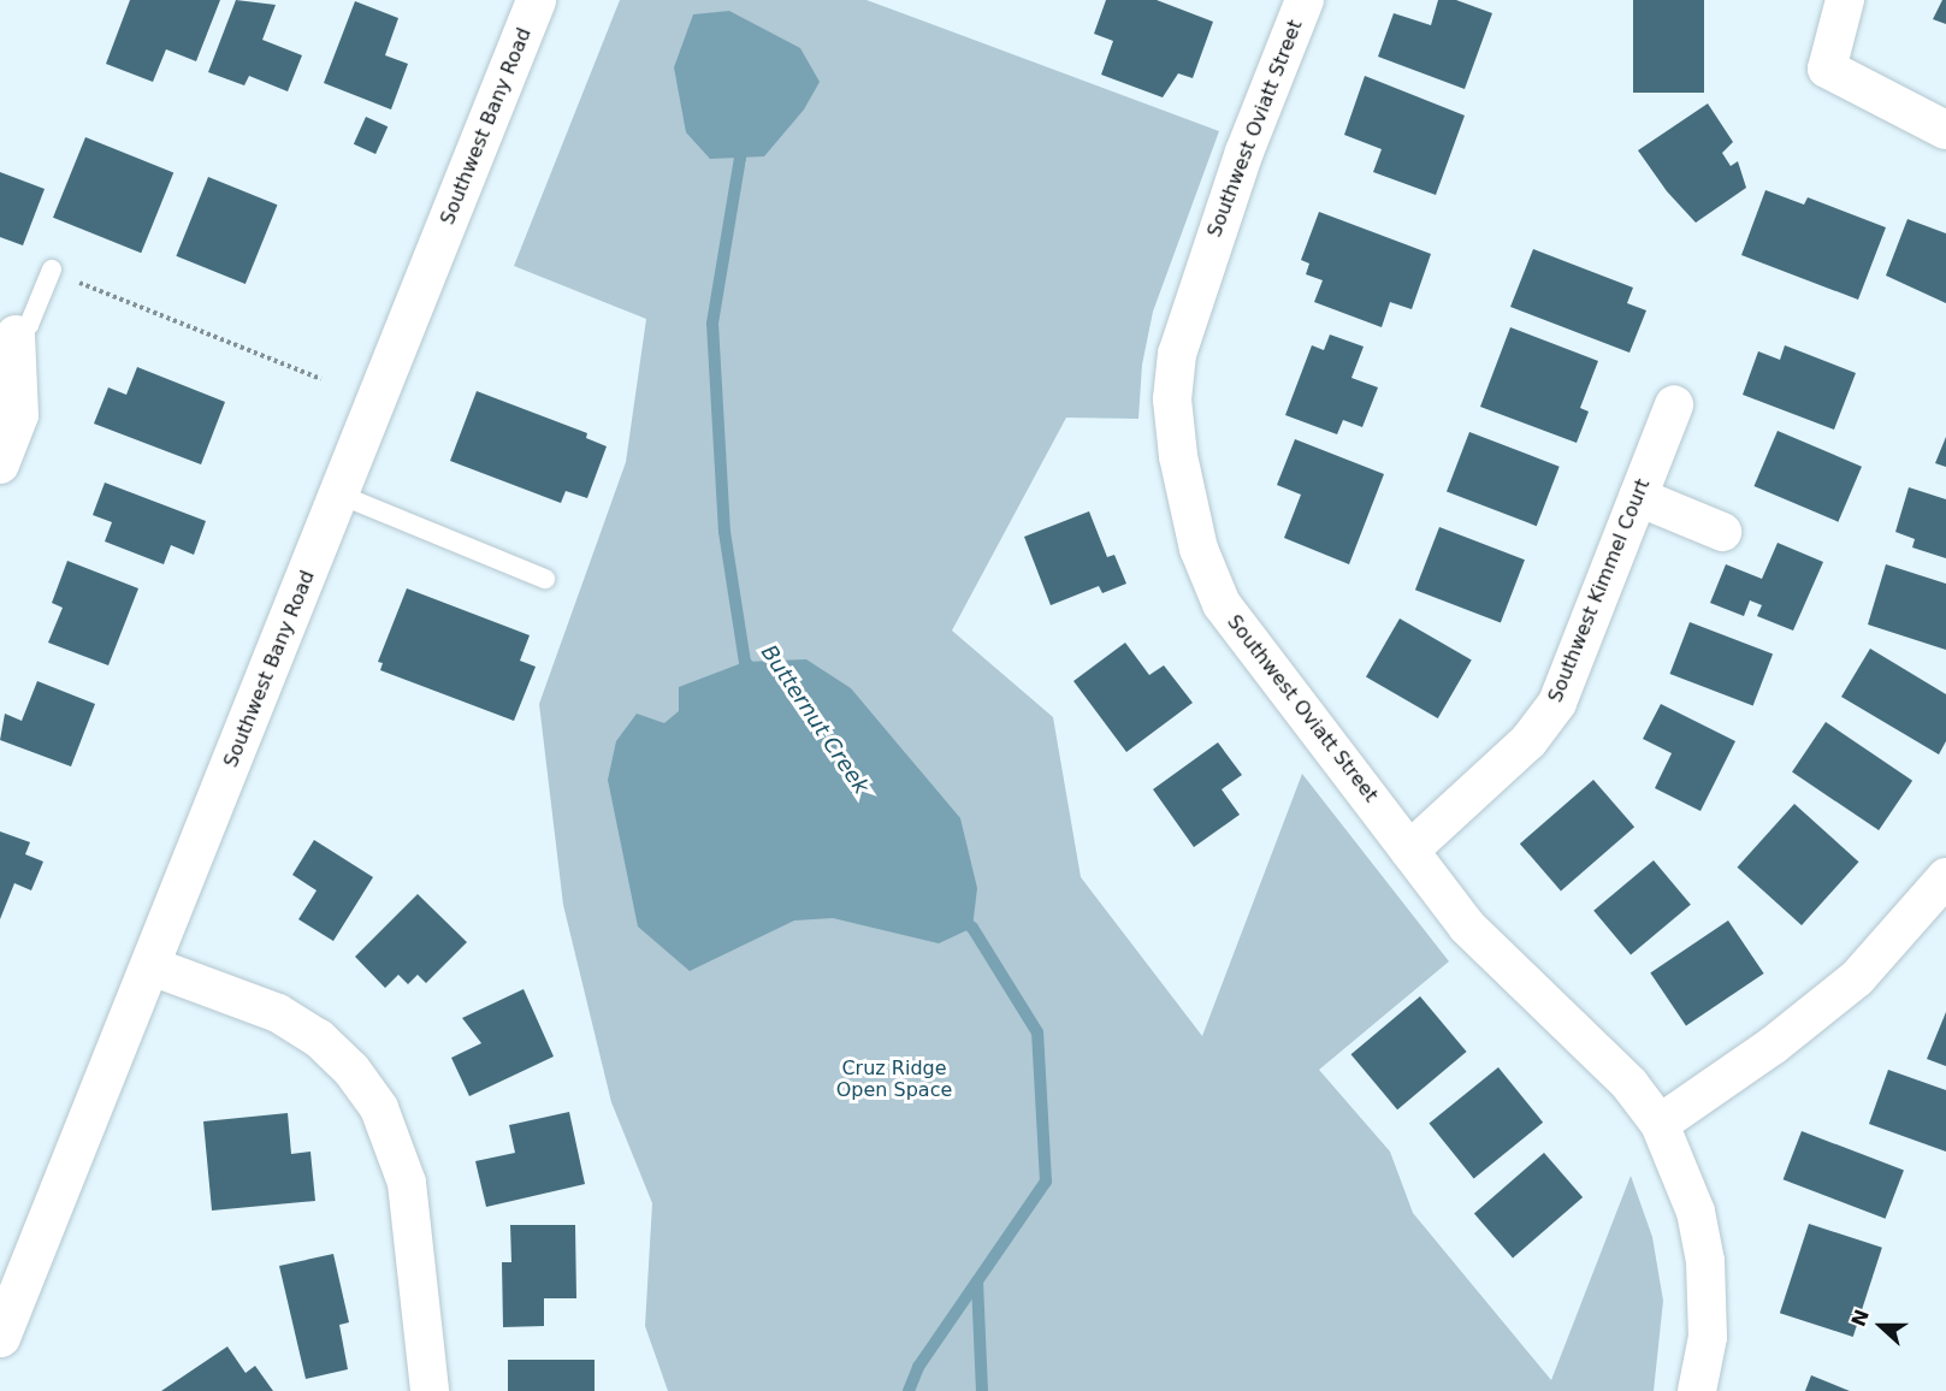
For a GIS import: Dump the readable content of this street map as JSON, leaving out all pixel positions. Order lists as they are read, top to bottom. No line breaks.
{"streets":{"street":["Southwest Bany Road","Southwest Oviatt Street","Southwest Kimmel Court"]},"crossings":[["Southwest Oviatt Street","Southwest Kimmel Court"]],"water":["Butternut Creek"],"parks":["Cruz Ridge Open Space"],"north":"left"}
